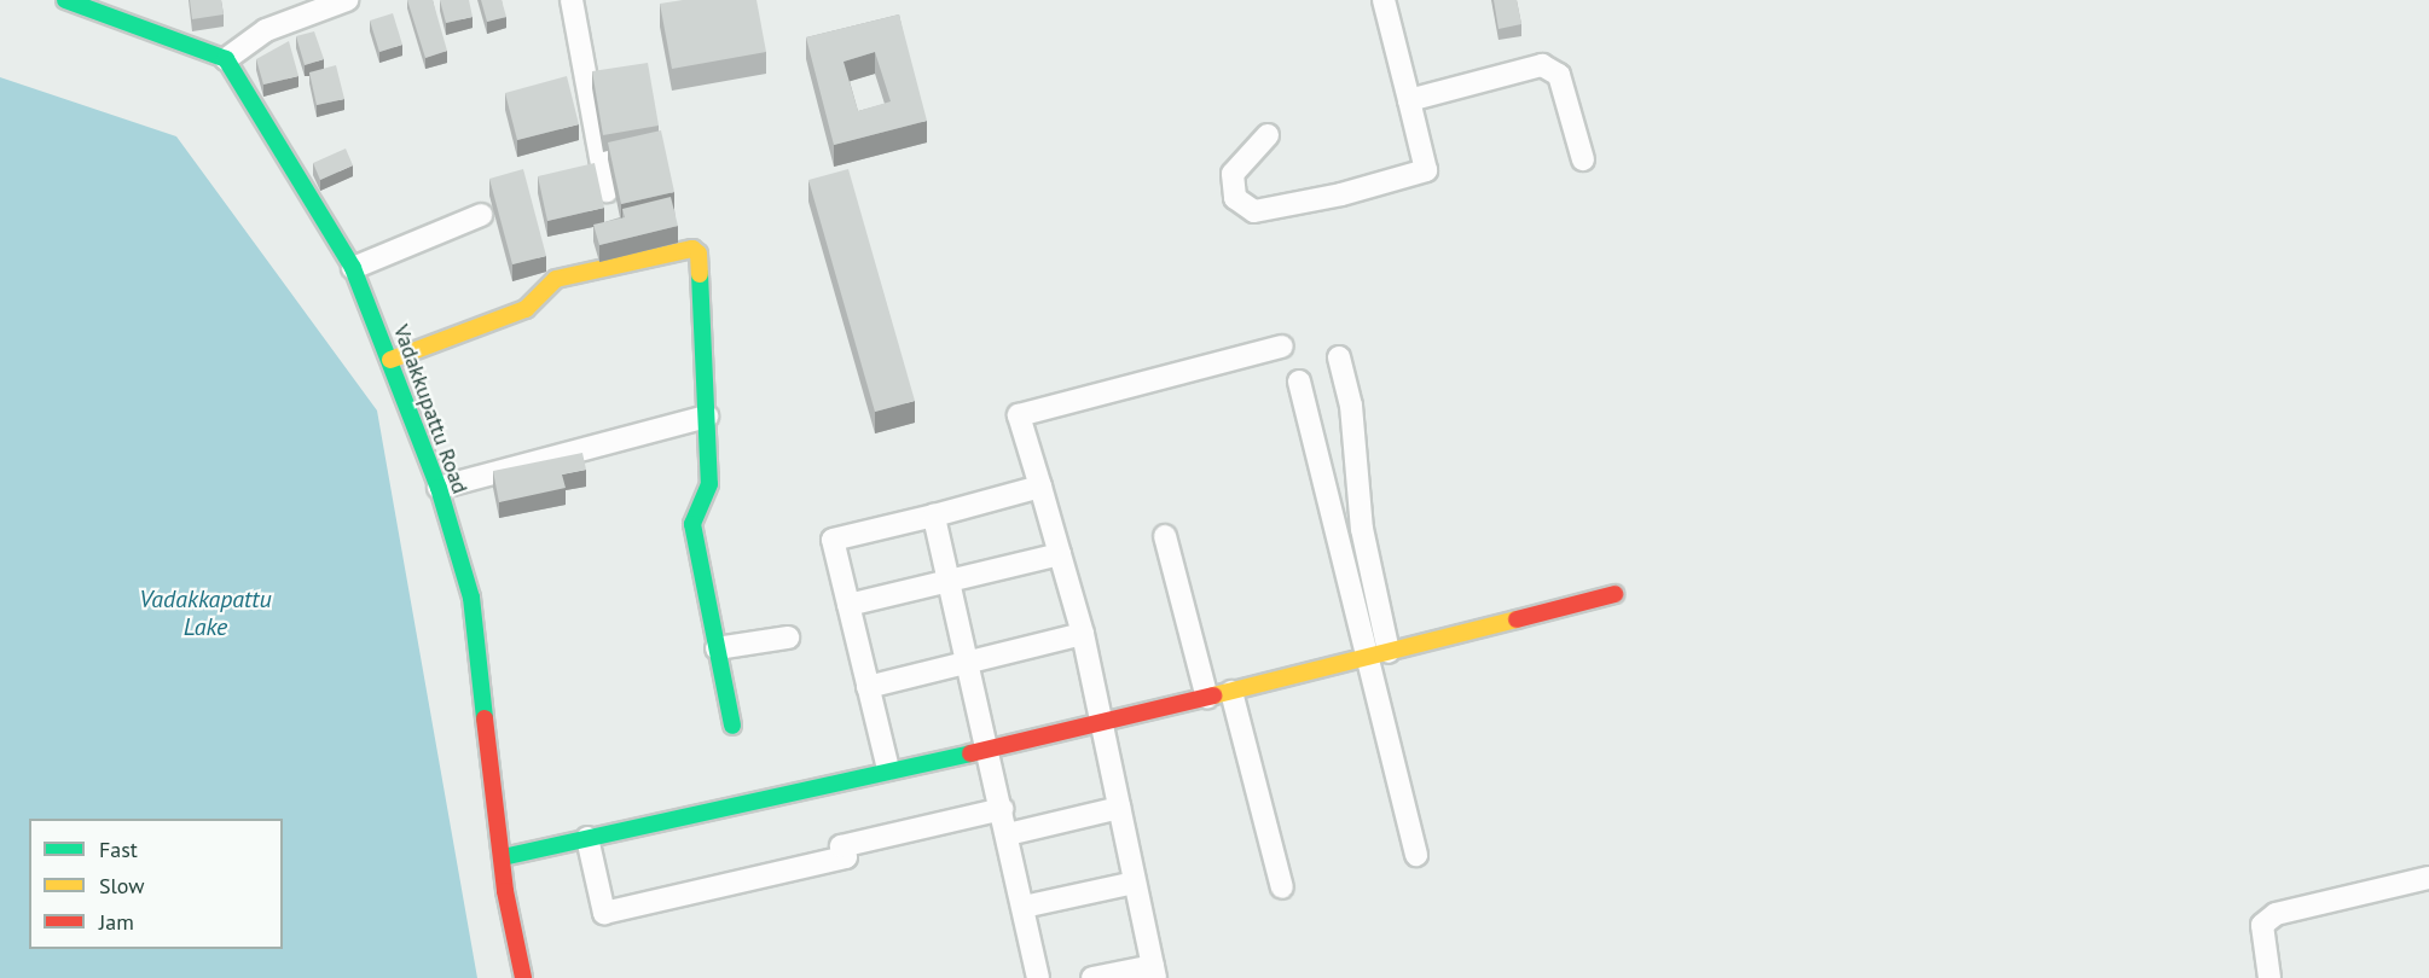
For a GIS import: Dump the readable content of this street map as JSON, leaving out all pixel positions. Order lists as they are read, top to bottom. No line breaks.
{"streets":{"street":["Vadakkupattu Road"]},"water":["Vadakkapattu Lake"],"legend":["Fast","Slow","Jam"]}
